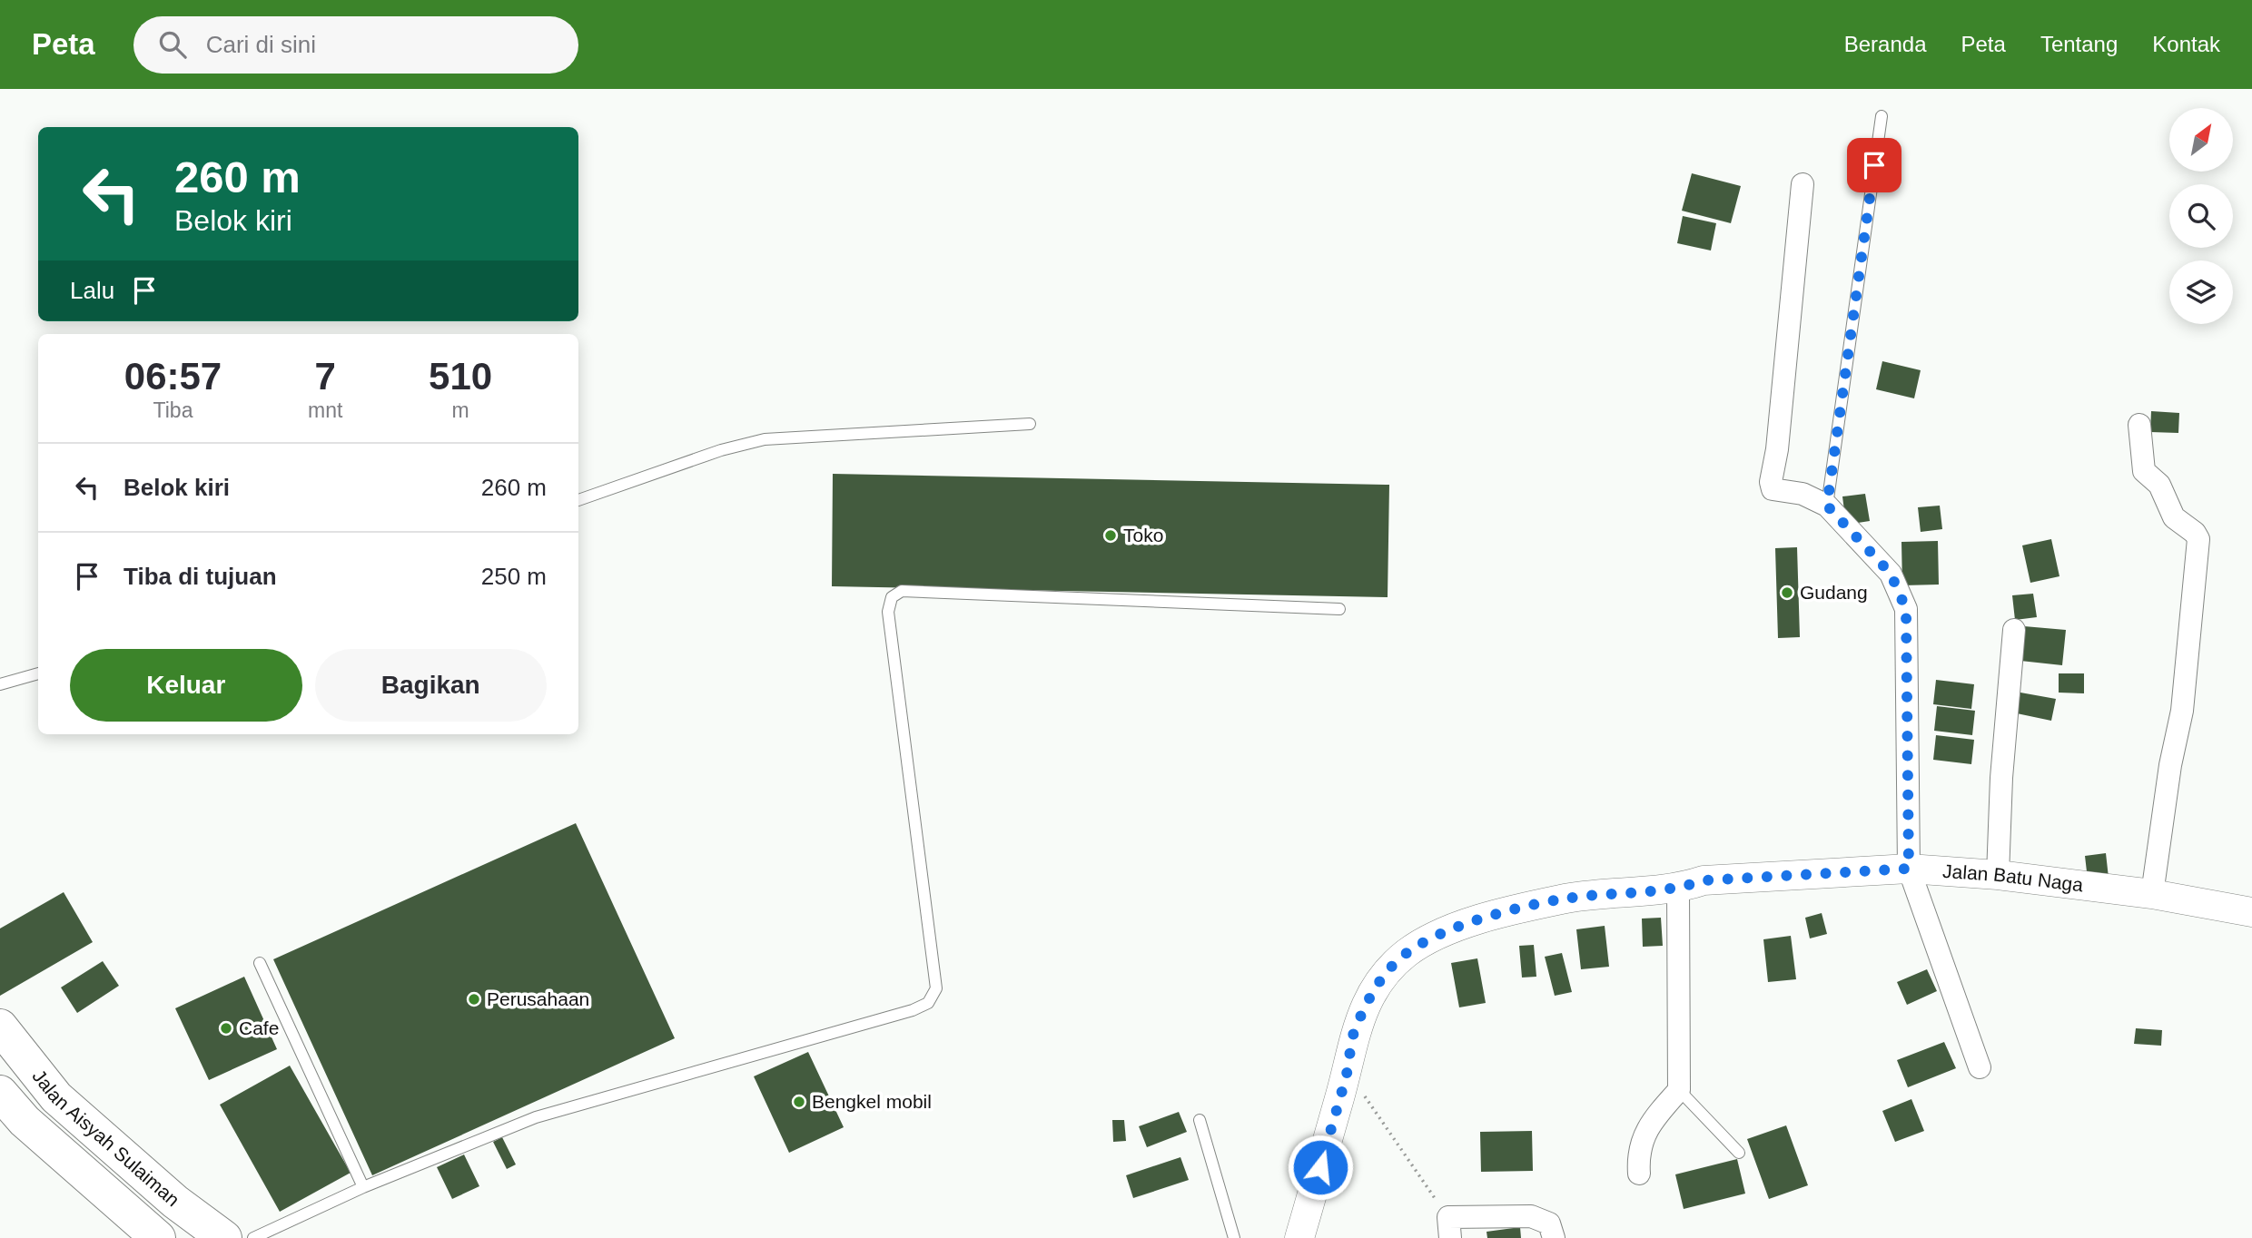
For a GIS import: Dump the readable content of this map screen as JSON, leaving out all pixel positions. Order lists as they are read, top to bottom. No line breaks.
{"streets":{"highway":["Jalan Aisyah Sulaiman"],"street":["Jalan Batu Naga"]},"places":["Toko","Gudang","Perusahaan","Cafe","Bengkel mobil"],"north":"top right","page":{"header":"Peta","search":"Cari di sini","nav":["Beranda","Peta","Tentang","Kontak"],"turn":["260 m","Belok kiri"],"then":"Lalu","eta":["06:57","Tiba","7","mnt","510","m"],"list":[{"name":"Belok kiri","value":"260 m"},{"name":"Tiba di tujuan","value":"250 m"}],"buttons":["Keluar","Bagikan"]}}
